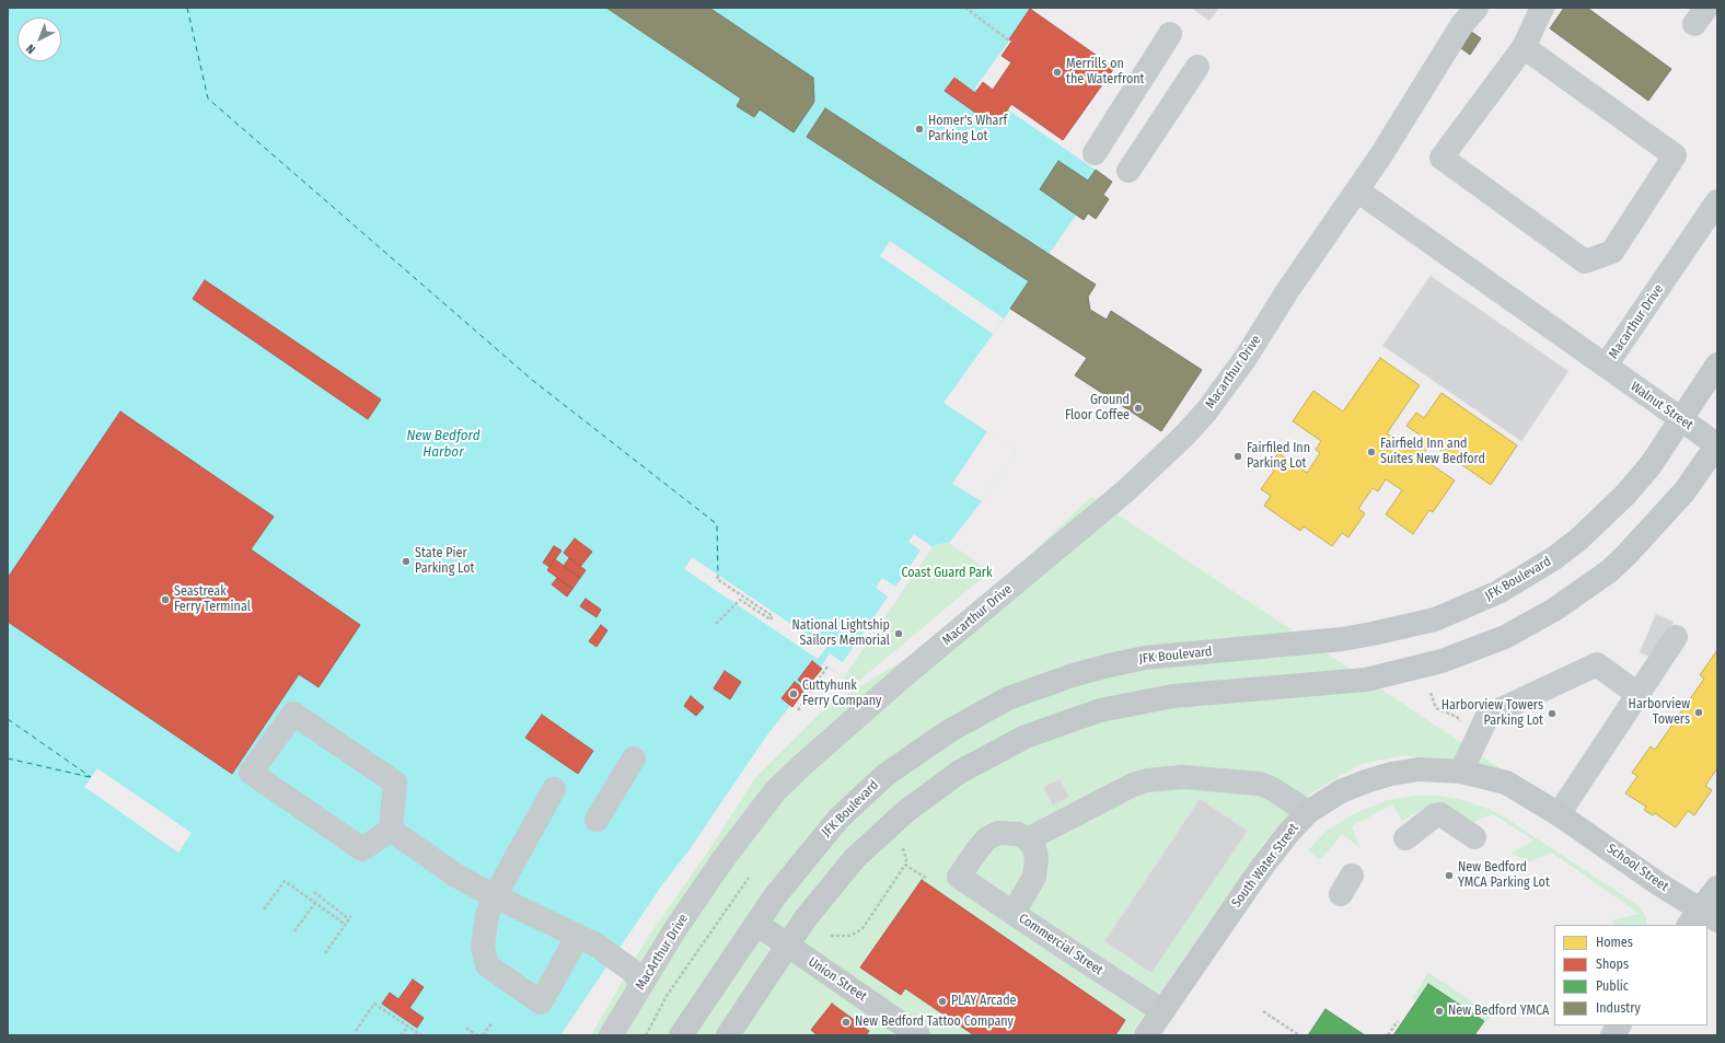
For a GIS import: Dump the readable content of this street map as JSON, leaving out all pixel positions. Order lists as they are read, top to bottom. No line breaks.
{"streets":{"main road":["Walnut Street","JFK Boulevard","South Water Street","School Street","Union Street"],"street":["Macarthur Drive","Commercial Street","MacArthur Drive"]},"crossings":[["Macarthur Drive","Walnut Street"],["Macarthur Drive","MacArthur Drive"],["Walnut Street","JFK Boulevard"],["JFK Boulevard","Union Street"],["South Water Street","School Street"],["South Water Street","Commercial Street"]],"water":["New Bedford Harbor"],"parks":["Coast Guard Park"],"places":["Merrills on the Waterfront","Homer's Wharf Parking Lot","Ground Floor Coffee","Fairfield Inn and Suites New Bedford","Fairfiled Inn Parking Lot","State Pier Parking Lot","Seastreak Ferry Terminal","National Lightship Sailors Memorial","Cuttyhunk Ferry Company","Harborview Towers","Harborview Towers Parking Lot","New Bedford YMCA Parking Lot","PLAY Arcade","New Bedford YMCA","New Bedford Tattoo Company"],"legend":["Homes","Shops","Public","Industry"],"north":"bottom left"}
